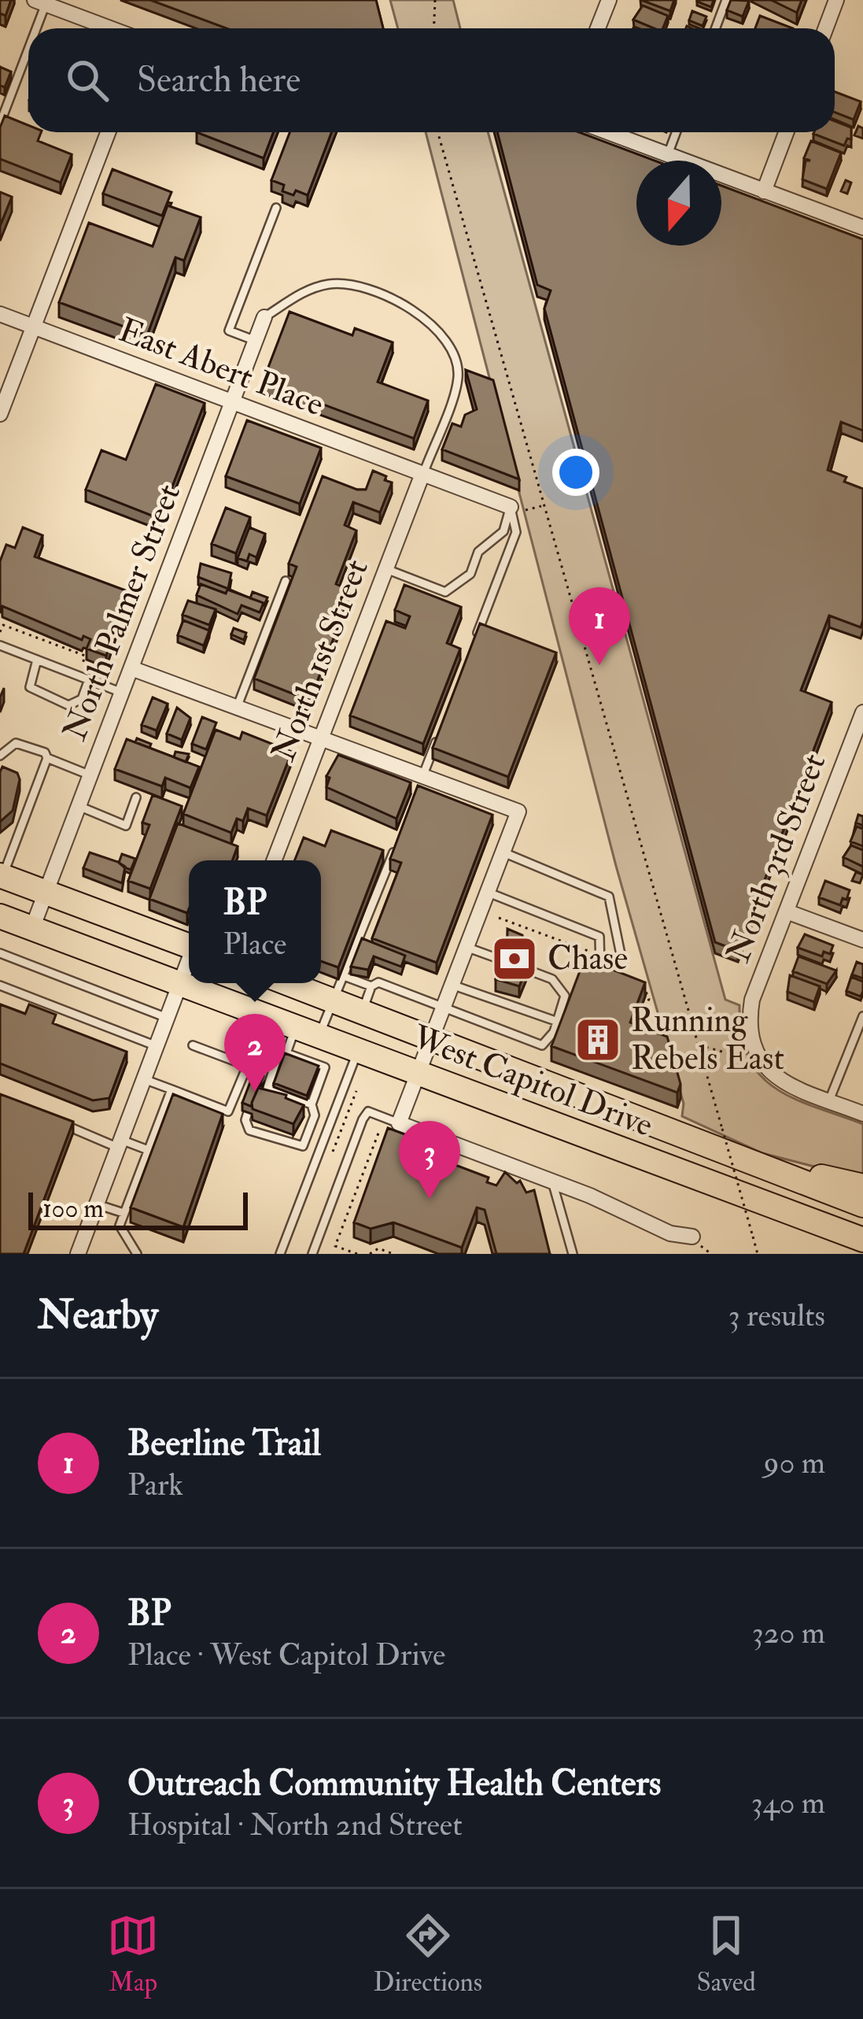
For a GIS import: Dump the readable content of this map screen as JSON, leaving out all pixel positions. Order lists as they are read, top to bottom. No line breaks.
{"streets":{"main road":["West Capitol Drive"],"street":["East Abert Place","North Palmer Street","North 1st Street","North 3rd Street"]},"crossings":[["East Abert Place","North Palmer Street"],["East Abert Place","North 1st Street"],["North Palmer Street","West Capitol Drive"]],"places":{"bank":["Chase"],"building":["Running Rebels East"]},"scale_bar":"100 m","north":"bottom","page":{"search":"Search here","pins":["1","2","3"],"popup":["BP","Place"],"scale":"100 m","heading":["Nearby","3 results"],"list":[{"mark":"1","name":"Beerline Trail","note":"Park","value":"90 m"},{"mark":"2","name":"BP","note":"Place · West Capitol Drive","value":"320 m"},{"mark":"3","name":"Outreach Community Health Centers","note":"Hospital · North 2nd Street","value":"340 m"}],"nav":["Map","Directions","Saved"]}}
